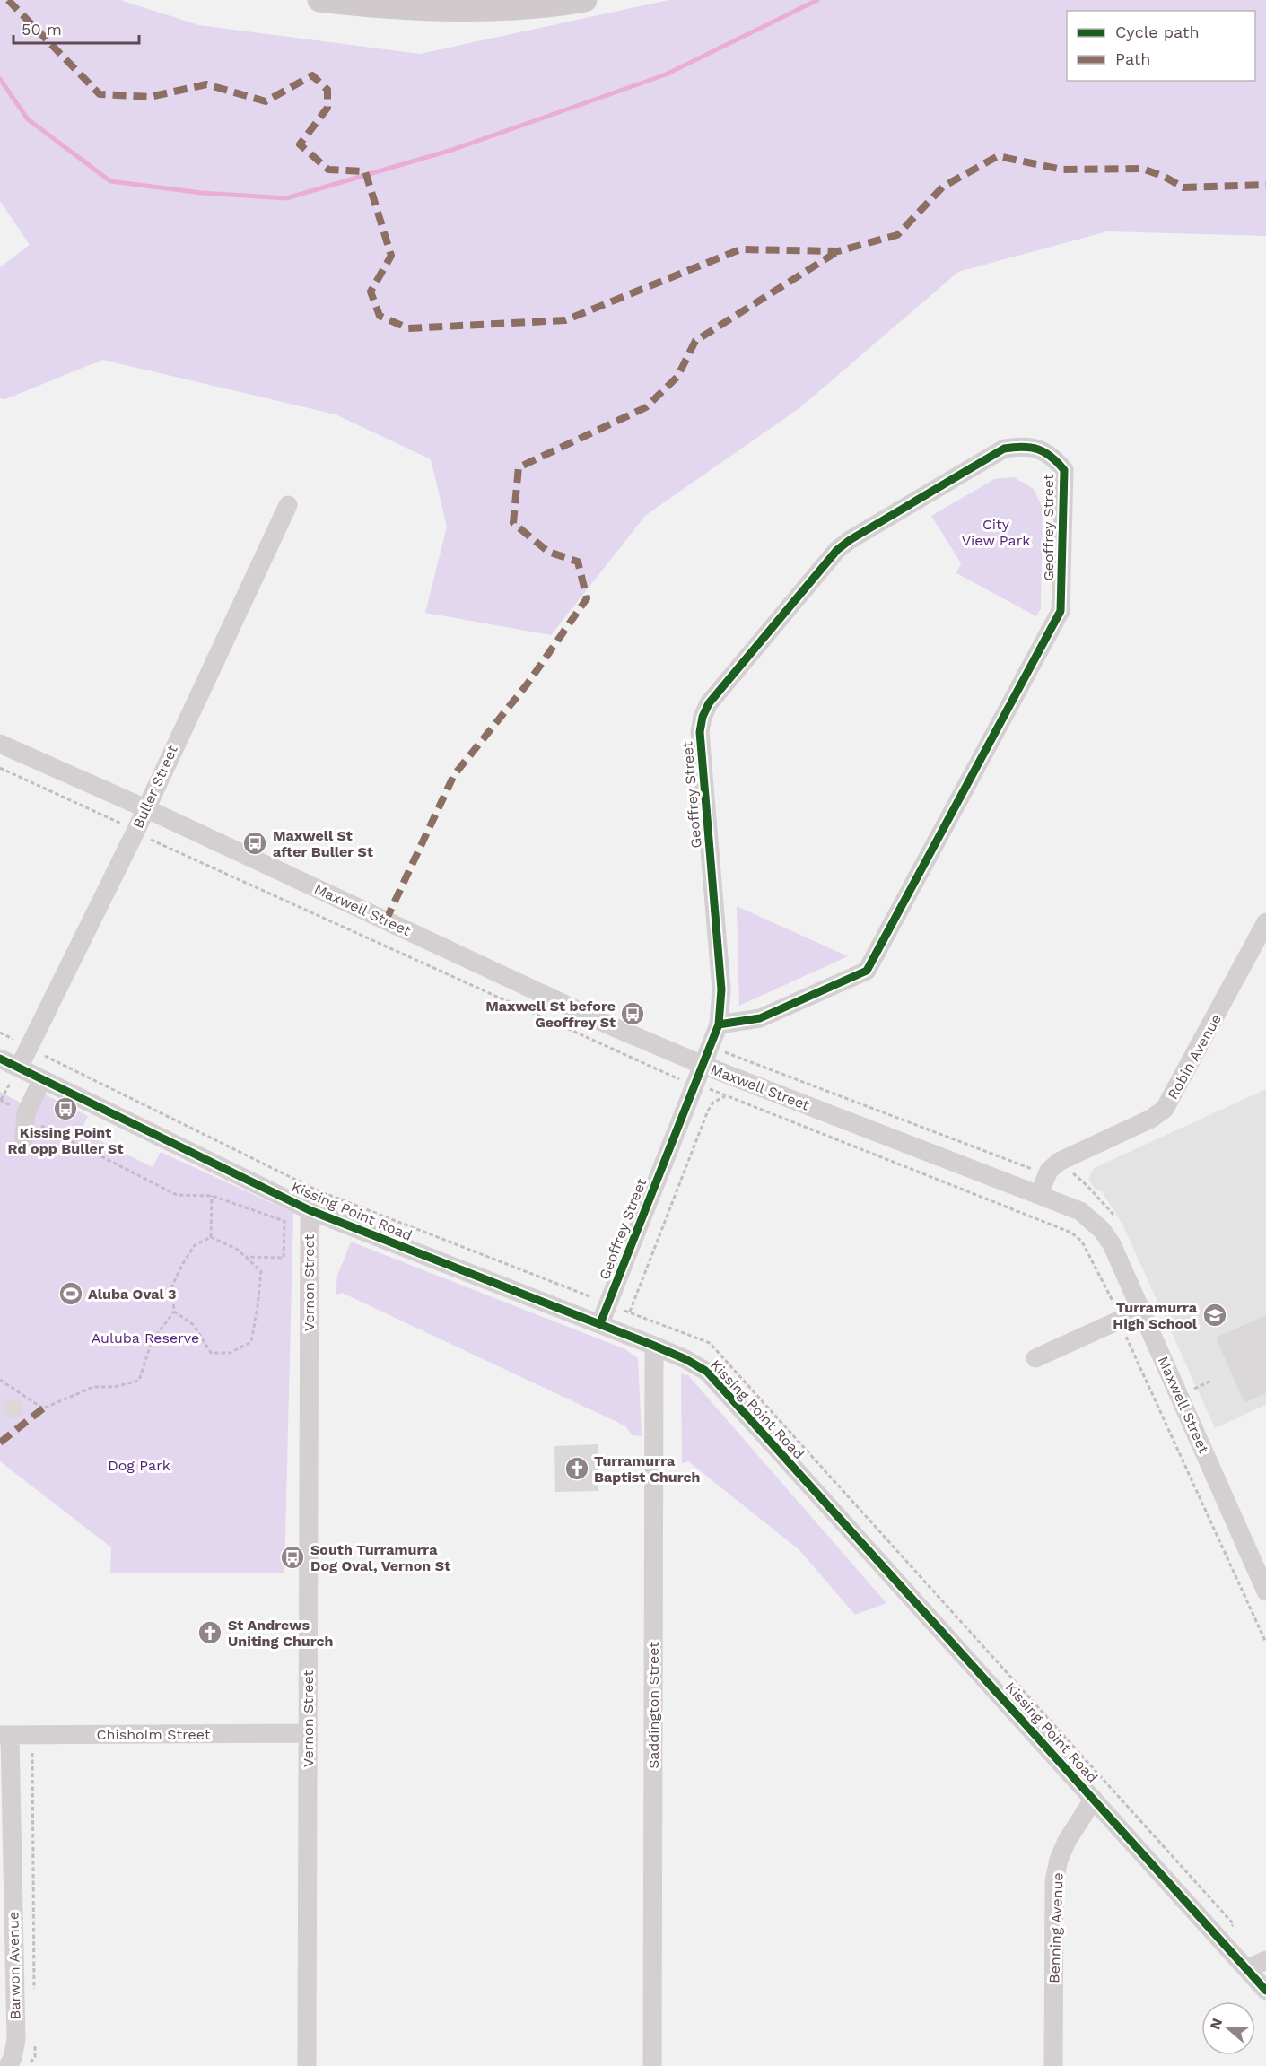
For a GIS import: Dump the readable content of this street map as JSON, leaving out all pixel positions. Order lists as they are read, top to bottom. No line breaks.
{"streets":{"street":["Geoffrey Street","Buller Street","Maxwell Street","Robin Avenue","Kissing Point Road","Vernon Street","Saddington Street","Chisholm Street","Benning Avenue","Barwon Avenue"]},"crossings":[["Geoffrey Street","Maxwell Street"],["Geoffrey Street","Kissing Point Road"],["Buller Street","Maxwell Street"],["Buller Street","Kissing Point Road"],["Maxwell Street","Robin Avenue"],["Kissing Point Road","Vernon Street"],["Kissing Point Road","Saddington Street"],["Kissing Point Road","Benning Avenue"],["Vernon Street","Chisholm Street"],["Chisholm Street","Barwon Avenue"]],"parks":["City View Park","Auluba Reserve","Dog Park"],"places":{"bus stop":["Maxwell St after Buller St","Maxwell St before Geoffrey St","Kissing Point Rd opp Buller St","South Turramurra Dog Oval, Vernon St"],"sports":["Aluba Oval 3"],"school or university":["Turramurra High School"],"church":["Turramurra Baptist Church","St Andrews Uniting Church"]},"legend":["Cycle path","Path"],"scale_bar":"50 m","north":"left"}
